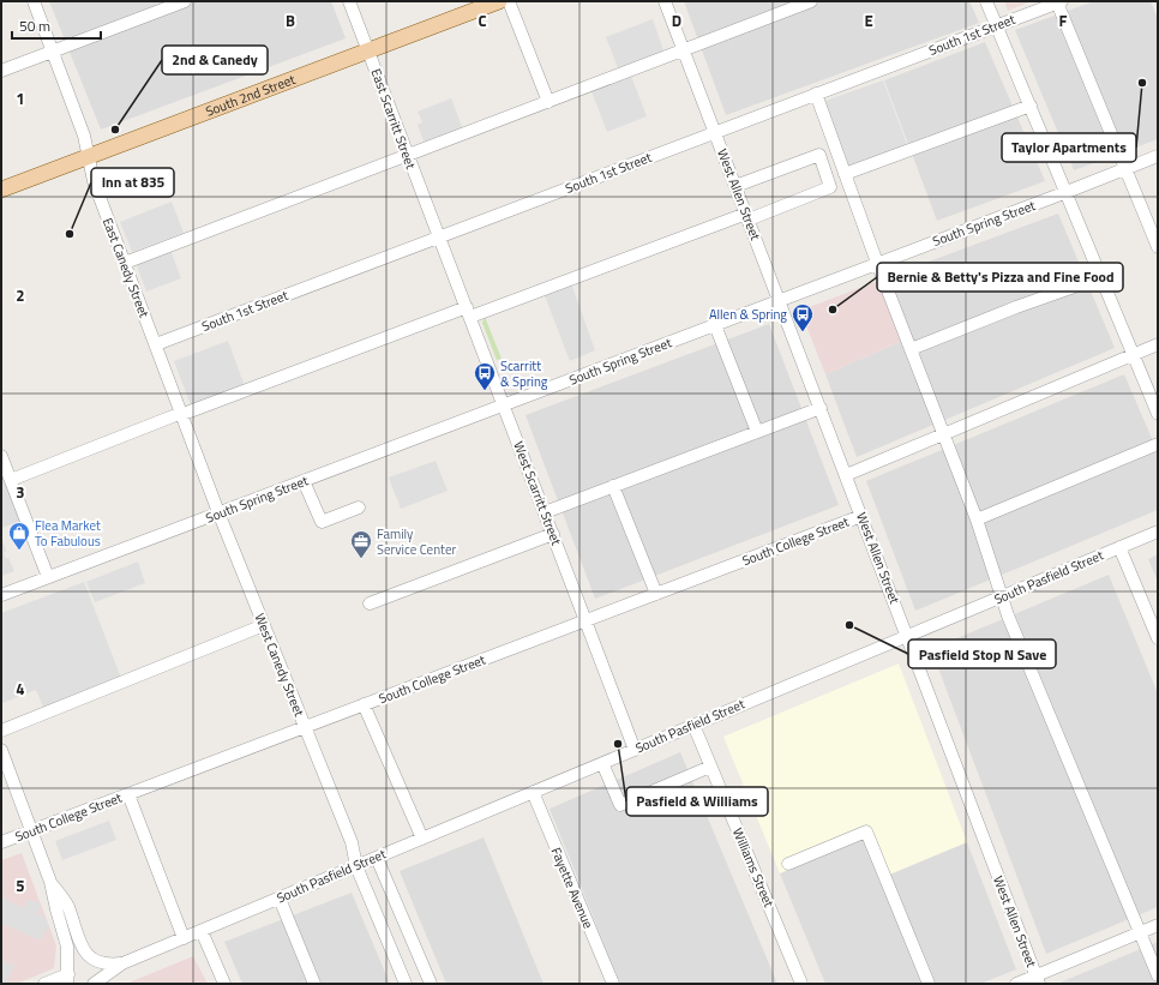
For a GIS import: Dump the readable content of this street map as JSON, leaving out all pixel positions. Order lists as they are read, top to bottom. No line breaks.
{"streets":{"main road":["South 2nd Street"],"street":["South 1st Street","East Scarritt Street","West Allen Street","South Spring Street","East Canedy Street","West Scarritt Street","South College Street","South Pasfield Street","West Canedy Street","Williams Street","Fayette Avenue"]},"crossings":[["South 1st Street","East Scarritt Street"],["South 1st Street","West Allen Street"],["South 1st Street","East Canedy Street"],["South 1st Street","West Scarritt Street"],["South 1st Street","West Canedy Street"],["South 2nd Street","East Scarritt Street"],["South 2nd Street","East Canedy Street"],["East Scarritt Street","West Scarritt Street"],["West Allen Street","South Spring Street"],["West Allen Street","South College Street"],["West Allen Street","South Pasfield Street"],["South Spring Street","West Scarritt Street"],["South Spring Street","West Canedy Street"],["East Canedy Street","West Canedy Street"],["West Scarritt Street","South College Street"],["West Scarritt Street","South Pasfield Street"],["South College Street","West Canedy Street"],["South Pasfield Street","West Canedy Street"],["South Pasfield Street","Williams Street"],["South Pasfield Street","Fayette Avenue"]],"places":{"other":["Taylor Apartments","2nd & Canedy","Inn at 835","Bernie & Betty's Pizza and Fine Food","Pasfield Stop N Save","Pasfield & Williams"],"bus stop":["Allen & Spring","Scarritt & Spring"],"shop":["Flea Market To Fabulous"],"office":["Family Service Center"]},"scale_bar":"50 m","grid":{"columns":["B","C","D","E","F"],"rows":["1","2","3","4","5"]}}
